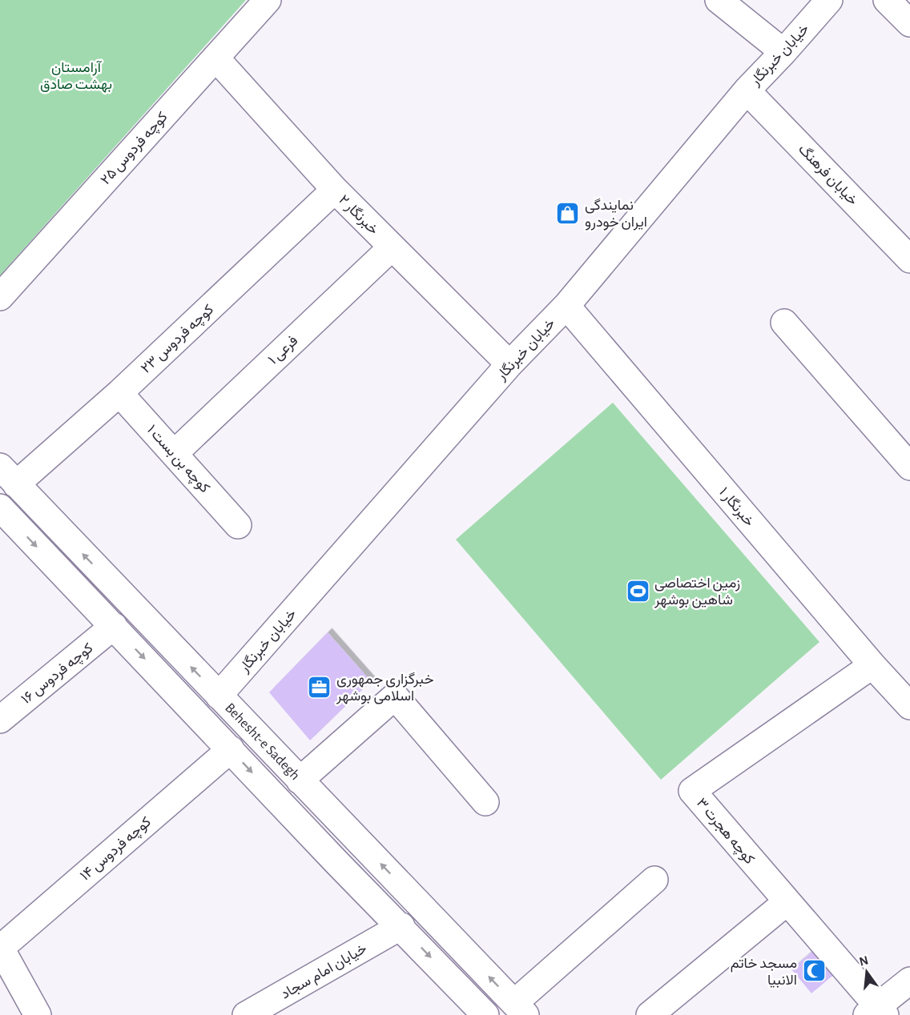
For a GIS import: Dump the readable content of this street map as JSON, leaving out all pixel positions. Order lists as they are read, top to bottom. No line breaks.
{"streets":{"street":["خیابان خبرنگار","کوچه فردوس ۲۵","خیابان فرهنگ","خبرنگار ۲","کوچه فردوس ۲۳","فرعی ۱","کوچه بن بست ۱","خبرنگار ۱","کوچه فردوس ۱۶","Behesht-e Sadegh","کوچه هجرت ۳","کوچه فردوس ۱۴","خیابان امام سجاد"]},"crossings":[["خیابان خبرنگار","خیابان فرهنگ"],["خیابان خبرنگار","خبرنگار ۲"],["خیابان خبرنگار","خبرنگار ۱"],["خیابان خبرنگار","Behesht-e Sadegh"],["کوچه فردوس ۲۵","خبرنگار ۲"],["خبرنگار ۲","کوچه فردوس ۲۳"],["خبرنگار ۲","فرعی ۱"],["کوچه فردوس ۲۳","کوچه بن بست ۱"],["کوچه فردوس ۲۳","Behesht-e Sadegh"],["فرعی ۱","کوچه بن بست ۱"],["خبرنگار ۱","کوچه هجرت ۳"],["کوچه فردوس ۱۶","Behesht-e Sadegh"],["Behesht-e Sadegh","کوچه فردوس ۱۴"],["Behesht-e Sadegh","خیابان امام سجاد"]],"parks":["آرامستان بهشت صادق"],"places":{"shop":["نمایندگی ایران خودرو"],"sports":["زمین اختصاصی شاهین بوشهر"],"office":["خبرگزاری جمهوری اسلامی بوشهر"],"mosque":["مسجد خاتم الانبیا"]},"north":"top"}
